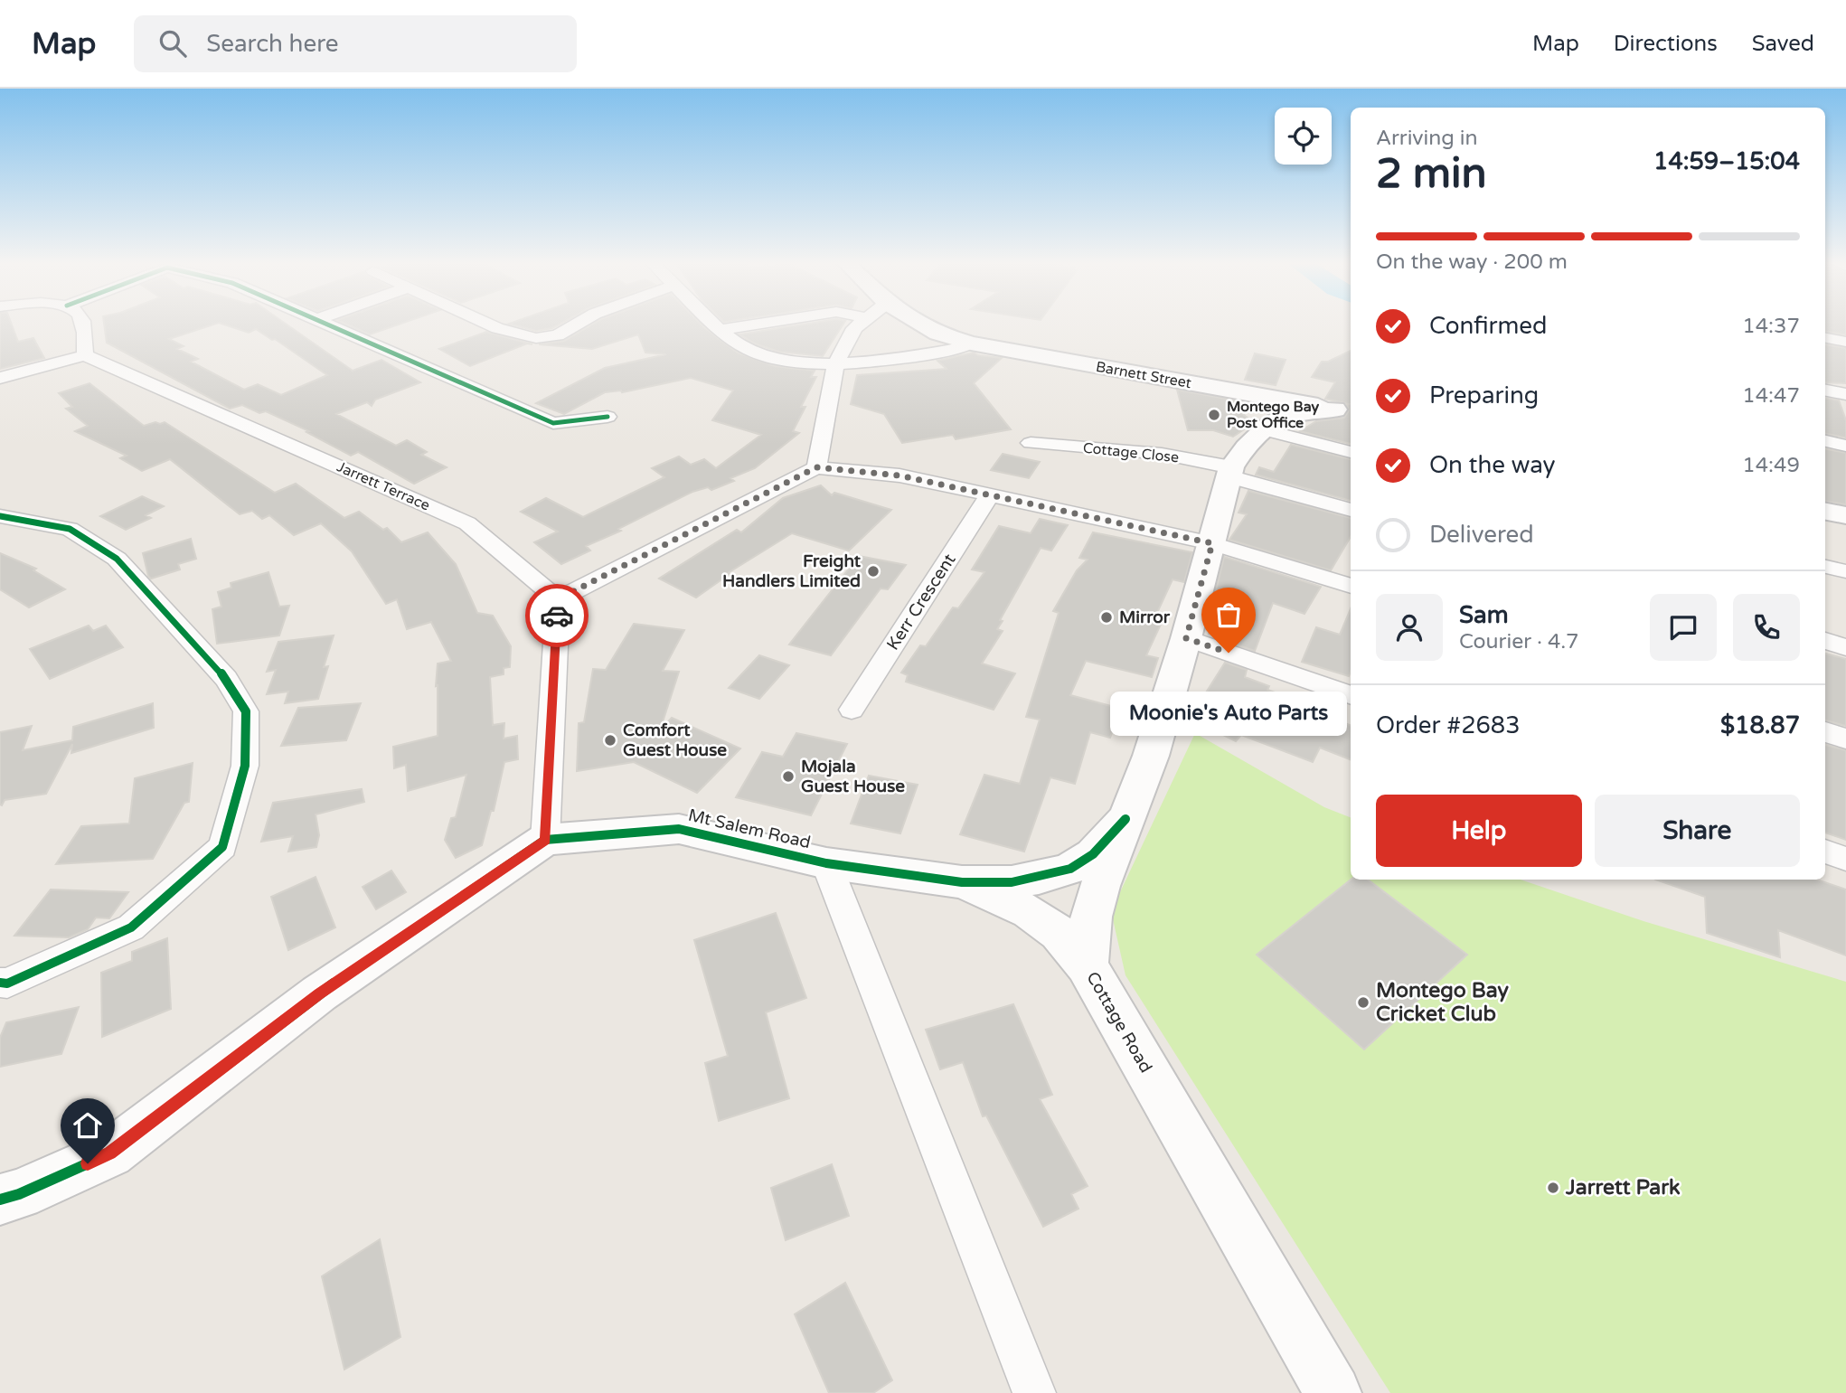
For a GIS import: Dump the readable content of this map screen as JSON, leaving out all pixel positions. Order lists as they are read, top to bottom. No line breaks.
{"streets":{"main road":["Barnett Street","Mt Salem Road","Cottage Road"],"street":["Cottage Close","Jarrett Terrace","Kerr Crescent"]},"crossings":[["Cottage Close","Cottage Road"],["Mt Salem Road","Cottage Road"]],"places":["Montego Bay Post Office","Freight Handlers Limited","Mirror","Moonie's Auto Parts","Comfort Guest House","Mojala Guest House","Montego Bay Cricket Club","Jarrett Park"],"page":{"header":"Map","search":"Search here","nav":["Map","Directions","Saved"],"heading":["2 min","Arriving in","14:59–15:04"],"panel":["Sam","Courier · 4.7","Order #2683","$18.87"],"bar":"On the way · 200 m","list":[["Confirmed","14:37"],["Preparing","14:47"],["On the way","14:49"],"Delivered"],"bubble":"Moonie's Auto Parts","buttons":["Help","Share"]}}
